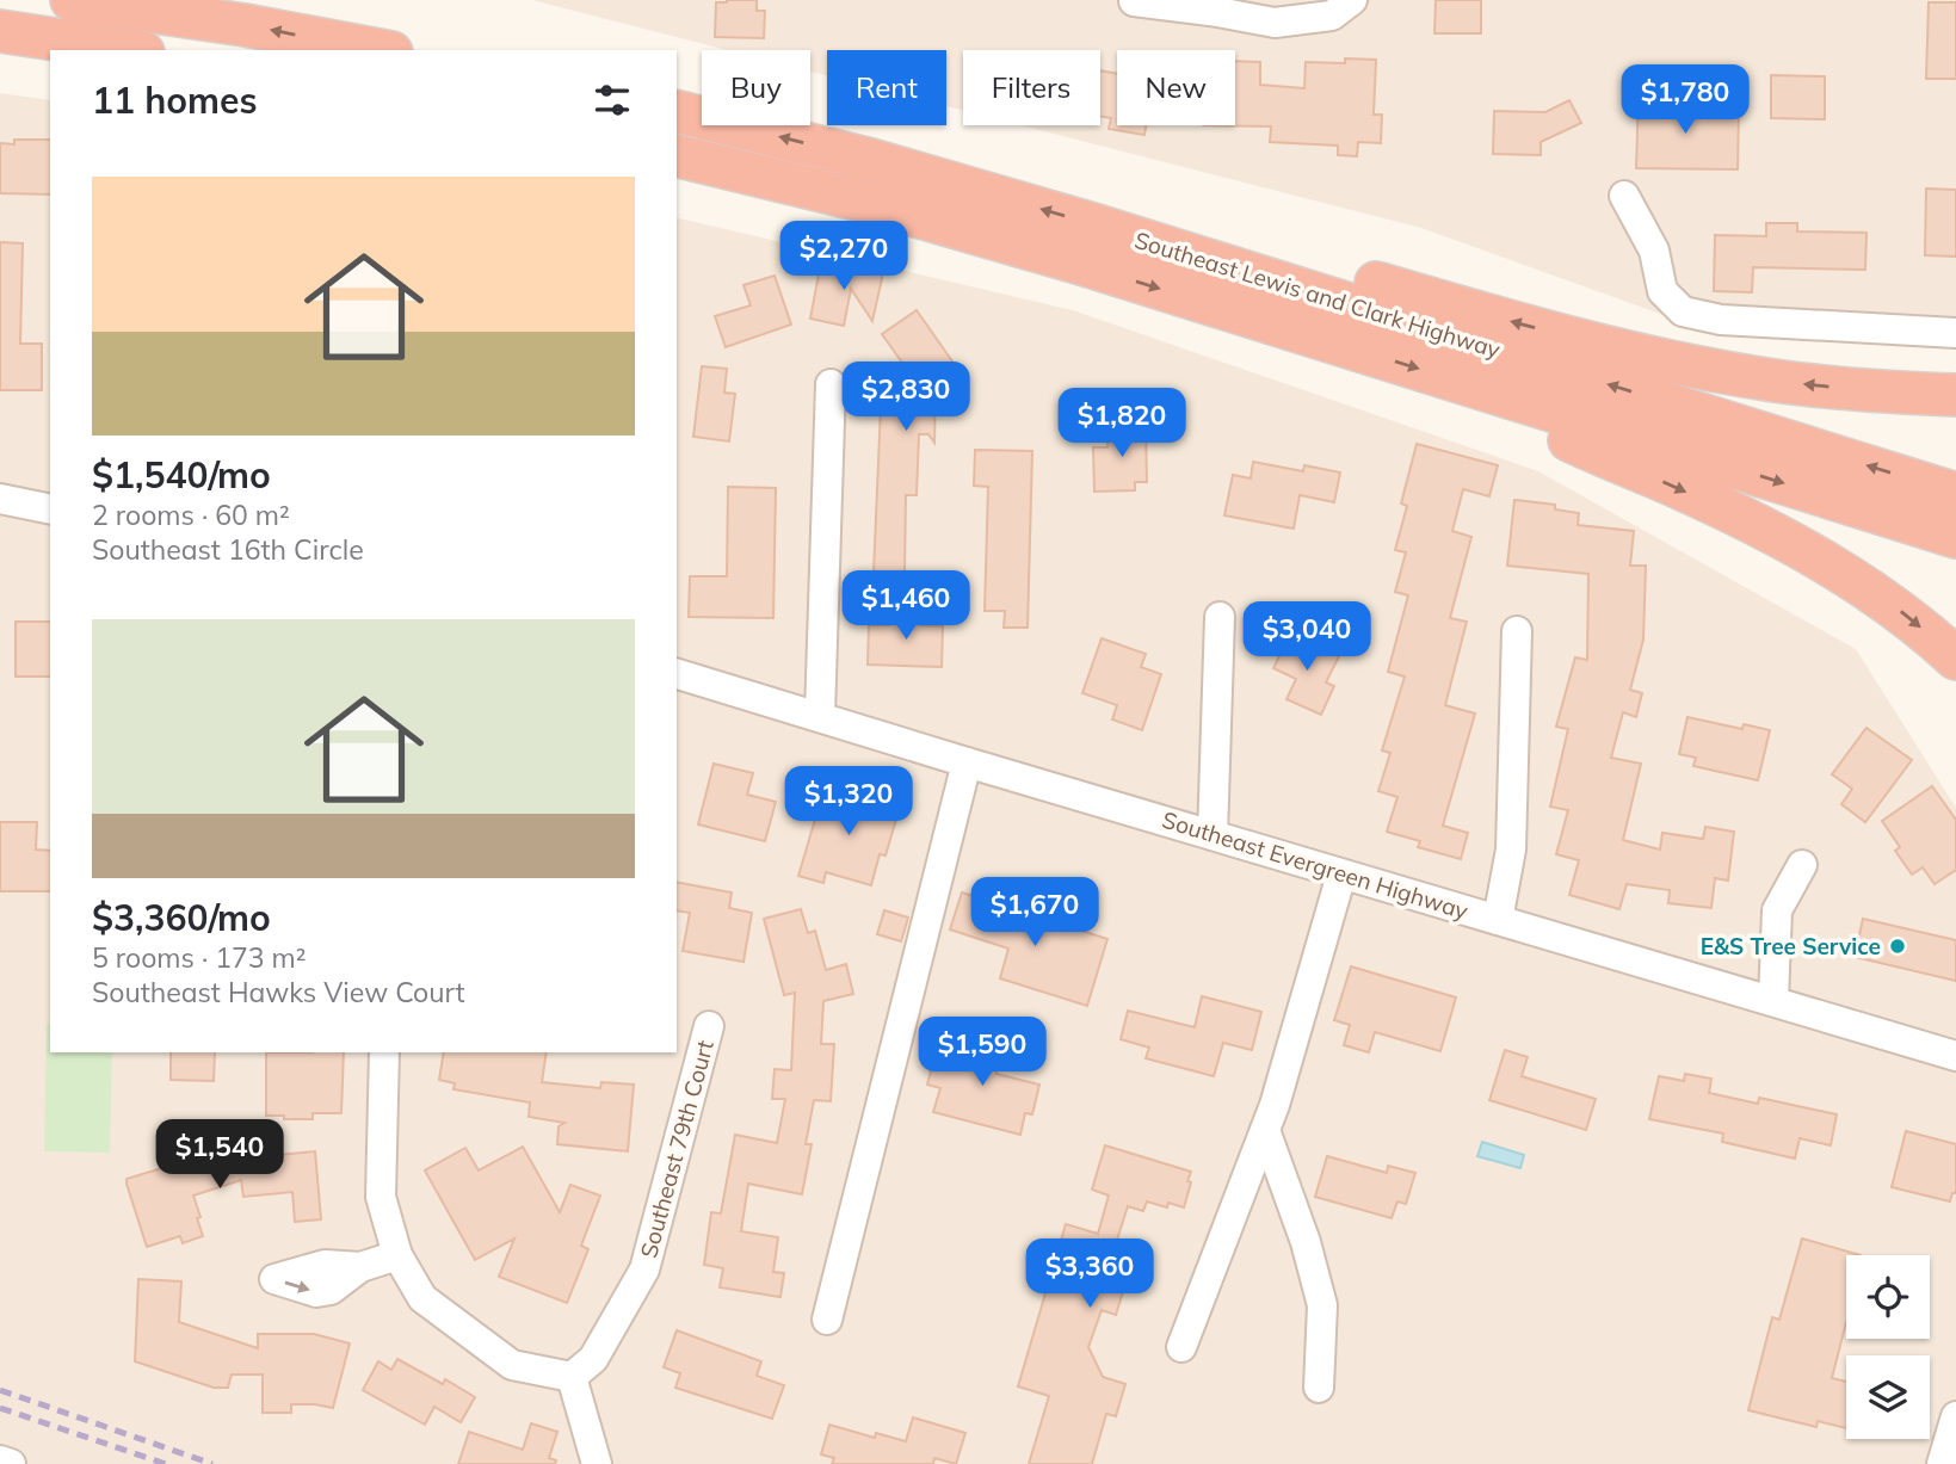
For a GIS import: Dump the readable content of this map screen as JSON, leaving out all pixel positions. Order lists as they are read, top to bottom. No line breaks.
{"streets":{"highway":["Southeast Lewis and Clark Highway"],"street":["Southeast Evergreen Highway","Southeast 79th Court"]},"places":["E&S Tree Service"],"page":{"chip":["Buy","Rent","Filters","New"],"heading":"11 homes","price":["$1,780","$2,270","$2,830","$1,820","$1,460","$3,040","$1,320","$1,670","$1,590","$1,540","$3,360"],"list":[{"name":"$1,540/mo","note":"2 rooms · 60 m² · Southeast 16th Circle"},{"name":"$3,360/mo","note":"5 rooms · 173 m² · Southeast Hawks View Court"}]}}
